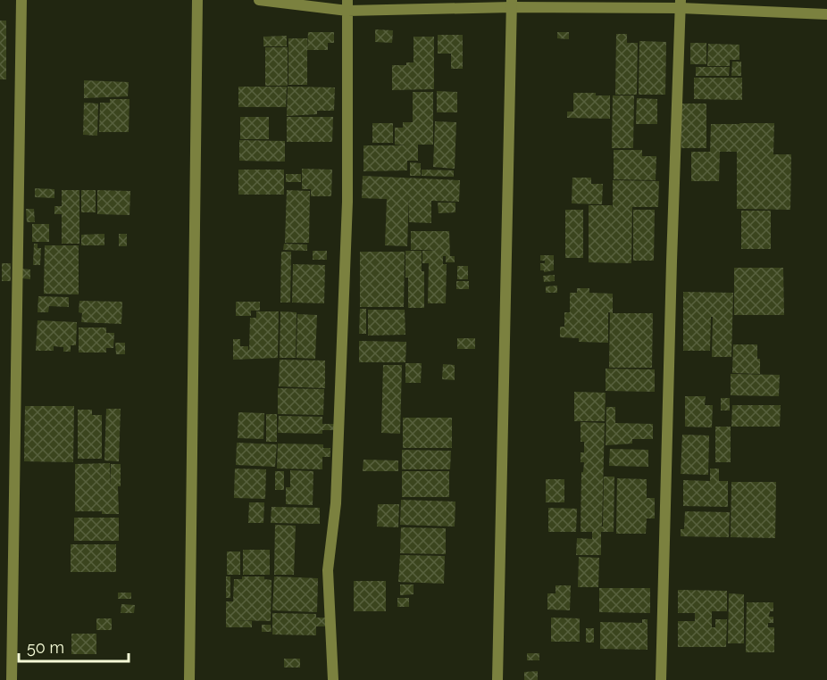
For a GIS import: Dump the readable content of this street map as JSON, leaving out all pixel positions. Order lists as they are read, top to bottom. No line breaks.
{"scale_bar":"50 m"}
